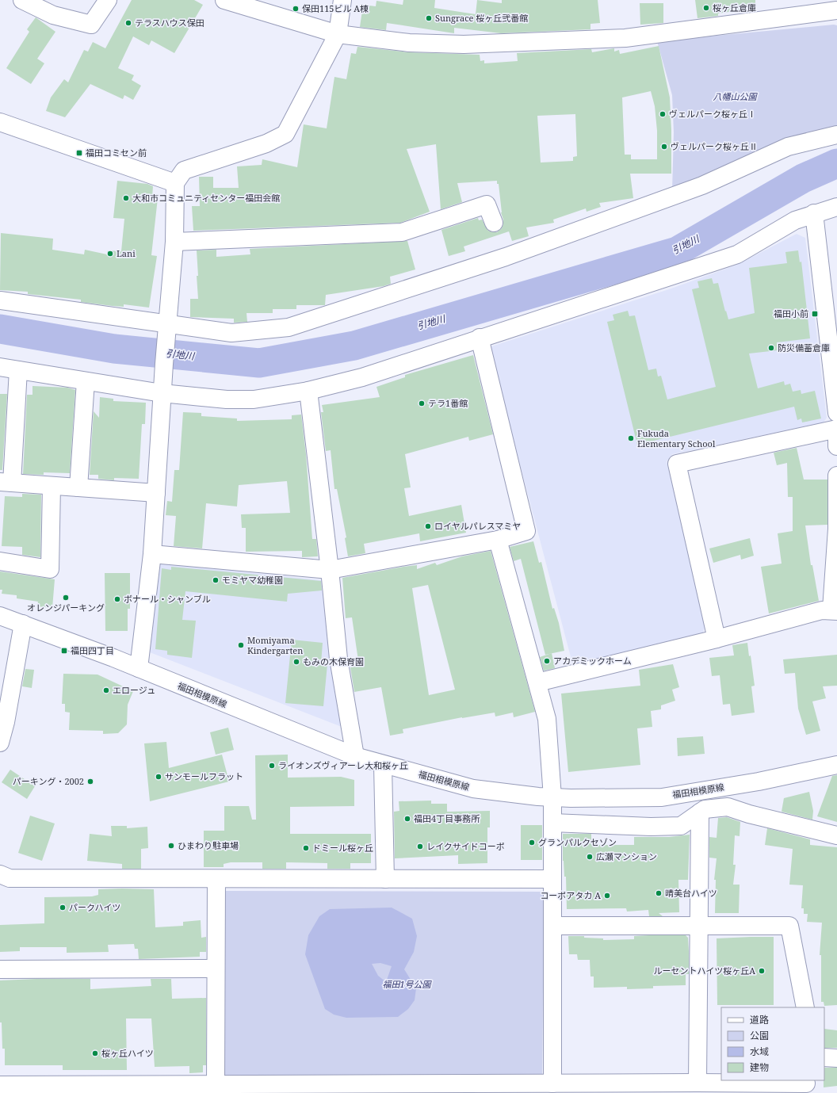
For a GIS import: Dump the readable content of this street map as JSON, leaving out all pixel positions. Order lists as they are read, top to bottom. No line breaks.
{"streets":{"street":["福田相模原線"]},"water":["引地川"],"parks":["八幡山公園","福田1号公園"],"places":{"other":["桜ヶ丘倉庫","保田115ビル A棟","Sungrace 桜ヶ丘弐番館","テラスハウス保田","ヴェルパーク桜ヶ丘Ⅰ","ヴェルパーク桜ヶ丘Ⅱ","大和市コミュニティセンター福田会館","Lani","防災備蓄倉庫","テラ1番館","Fukuda Elementary School","ロイヤルパレスマミヤ","モミヤマ幼稚園","オレンジパーキング","ボナール・シャンブル","Momiyama Kindergarten","アカデミックホーム","もみの木保育園","エロージュ","ライオンズヴィアーレ大和桜ヶ丘","サンモールフラット","パーキング・2002","福田4丁目事務所","グランパルクセゾン","ひまわり駐車場","レイクサイドコーポ","ドミール桜ヶ丘","広瀬マンション","晴美台ハイツ","コーポアタカ A","パークハイツ","ルーセントハイツ桜ヶ丘A","桜ヶ丘ハイツ"],"transit":["福田コミセン前","福田小前","福田四丁目"]},"legend":["道路","公園","水域","建物"]}
